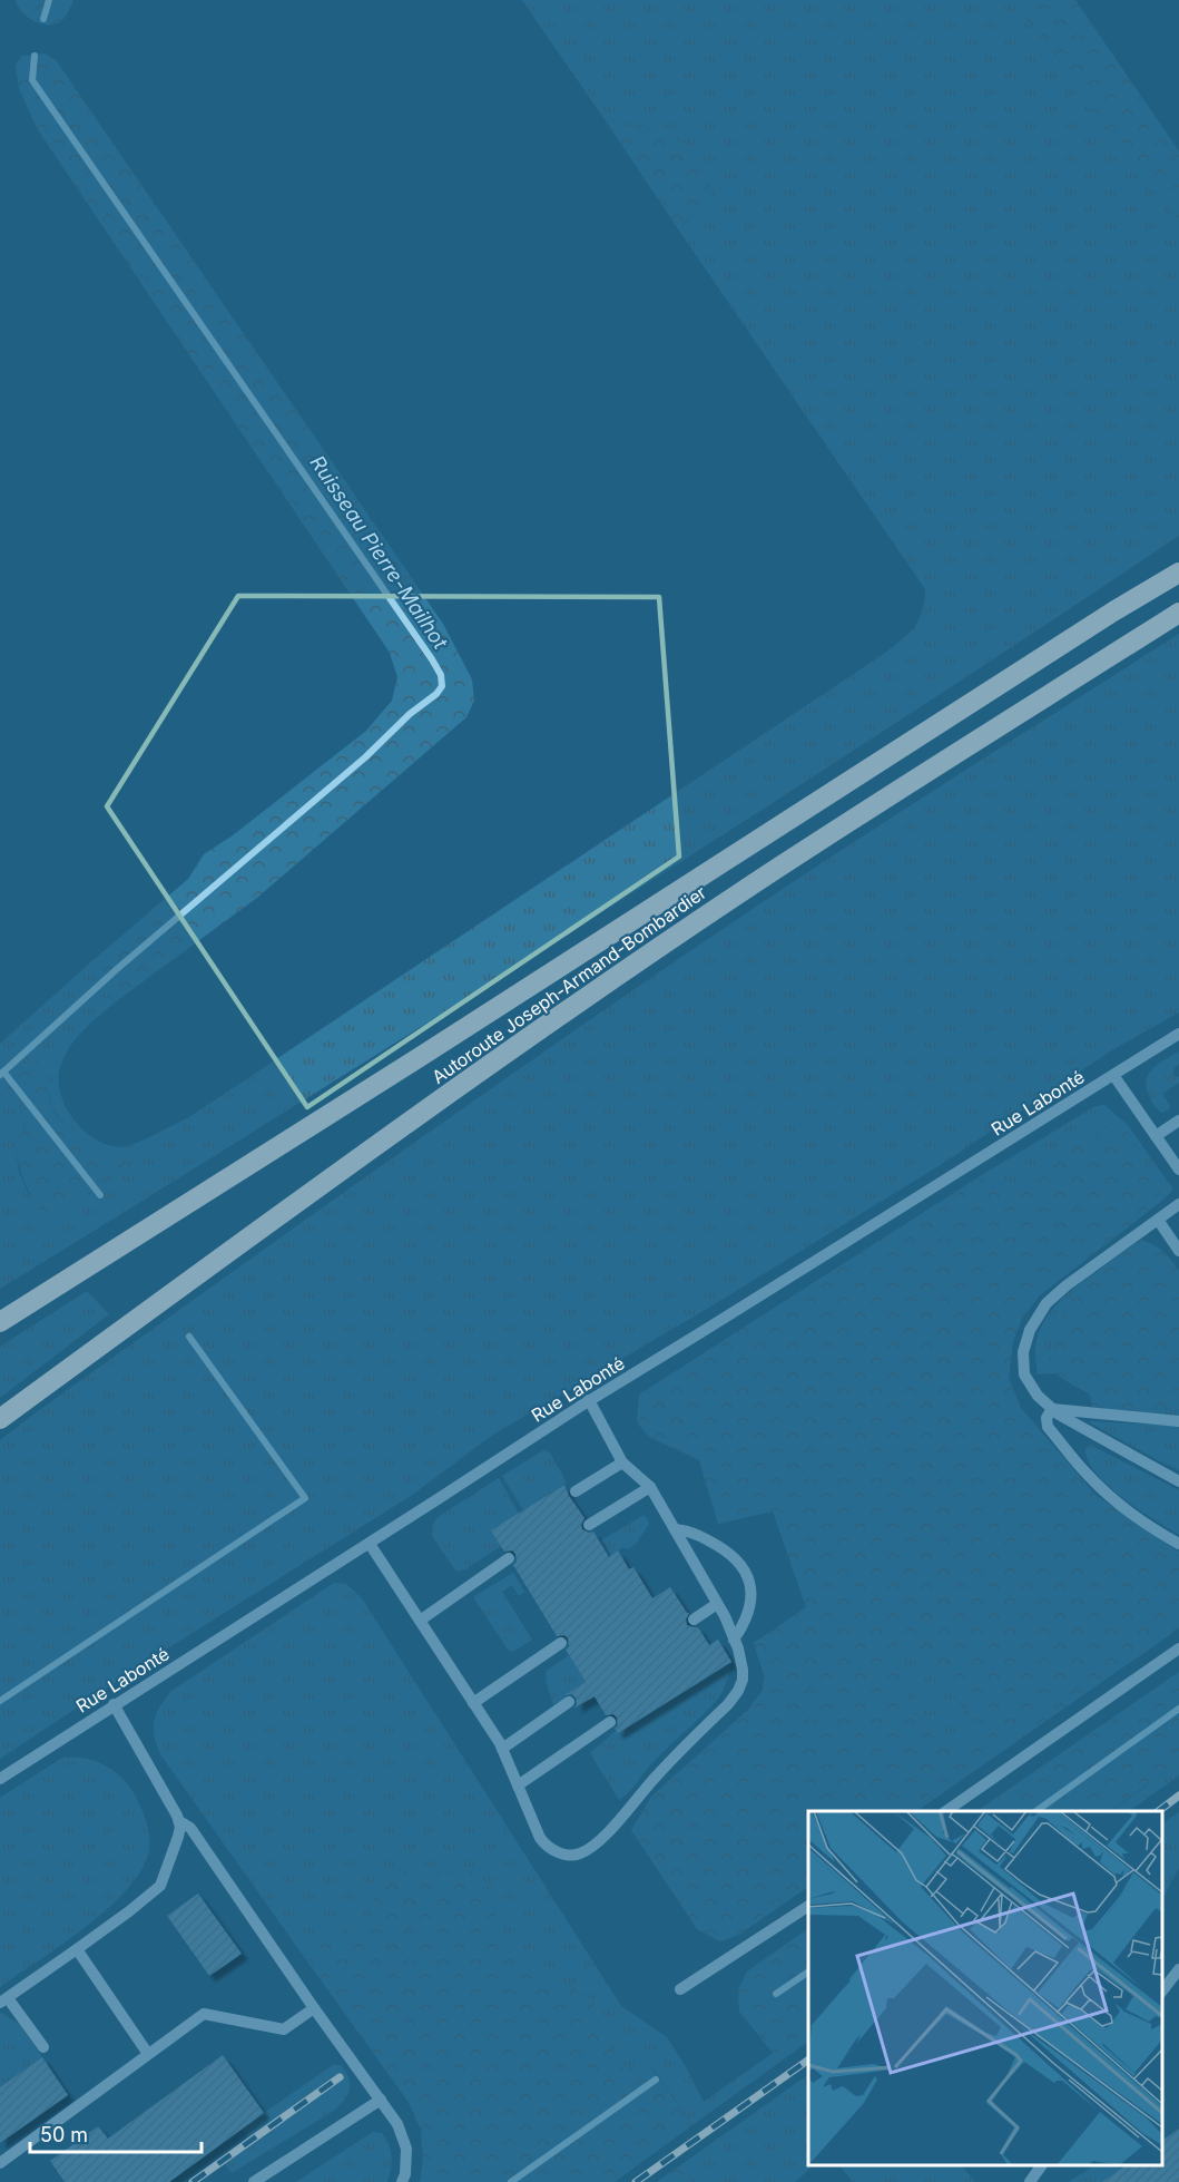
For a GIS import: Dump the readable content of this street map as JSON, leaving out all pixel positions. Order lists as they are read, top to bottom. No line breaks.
{"streets":{"highway":["Autoroute Joseph-Armand-Bombardier"],"street":["Rue Labonté"]},"water":["Ruisseau Pierre-Mailhot"],"scale_bar":"50 m"}
